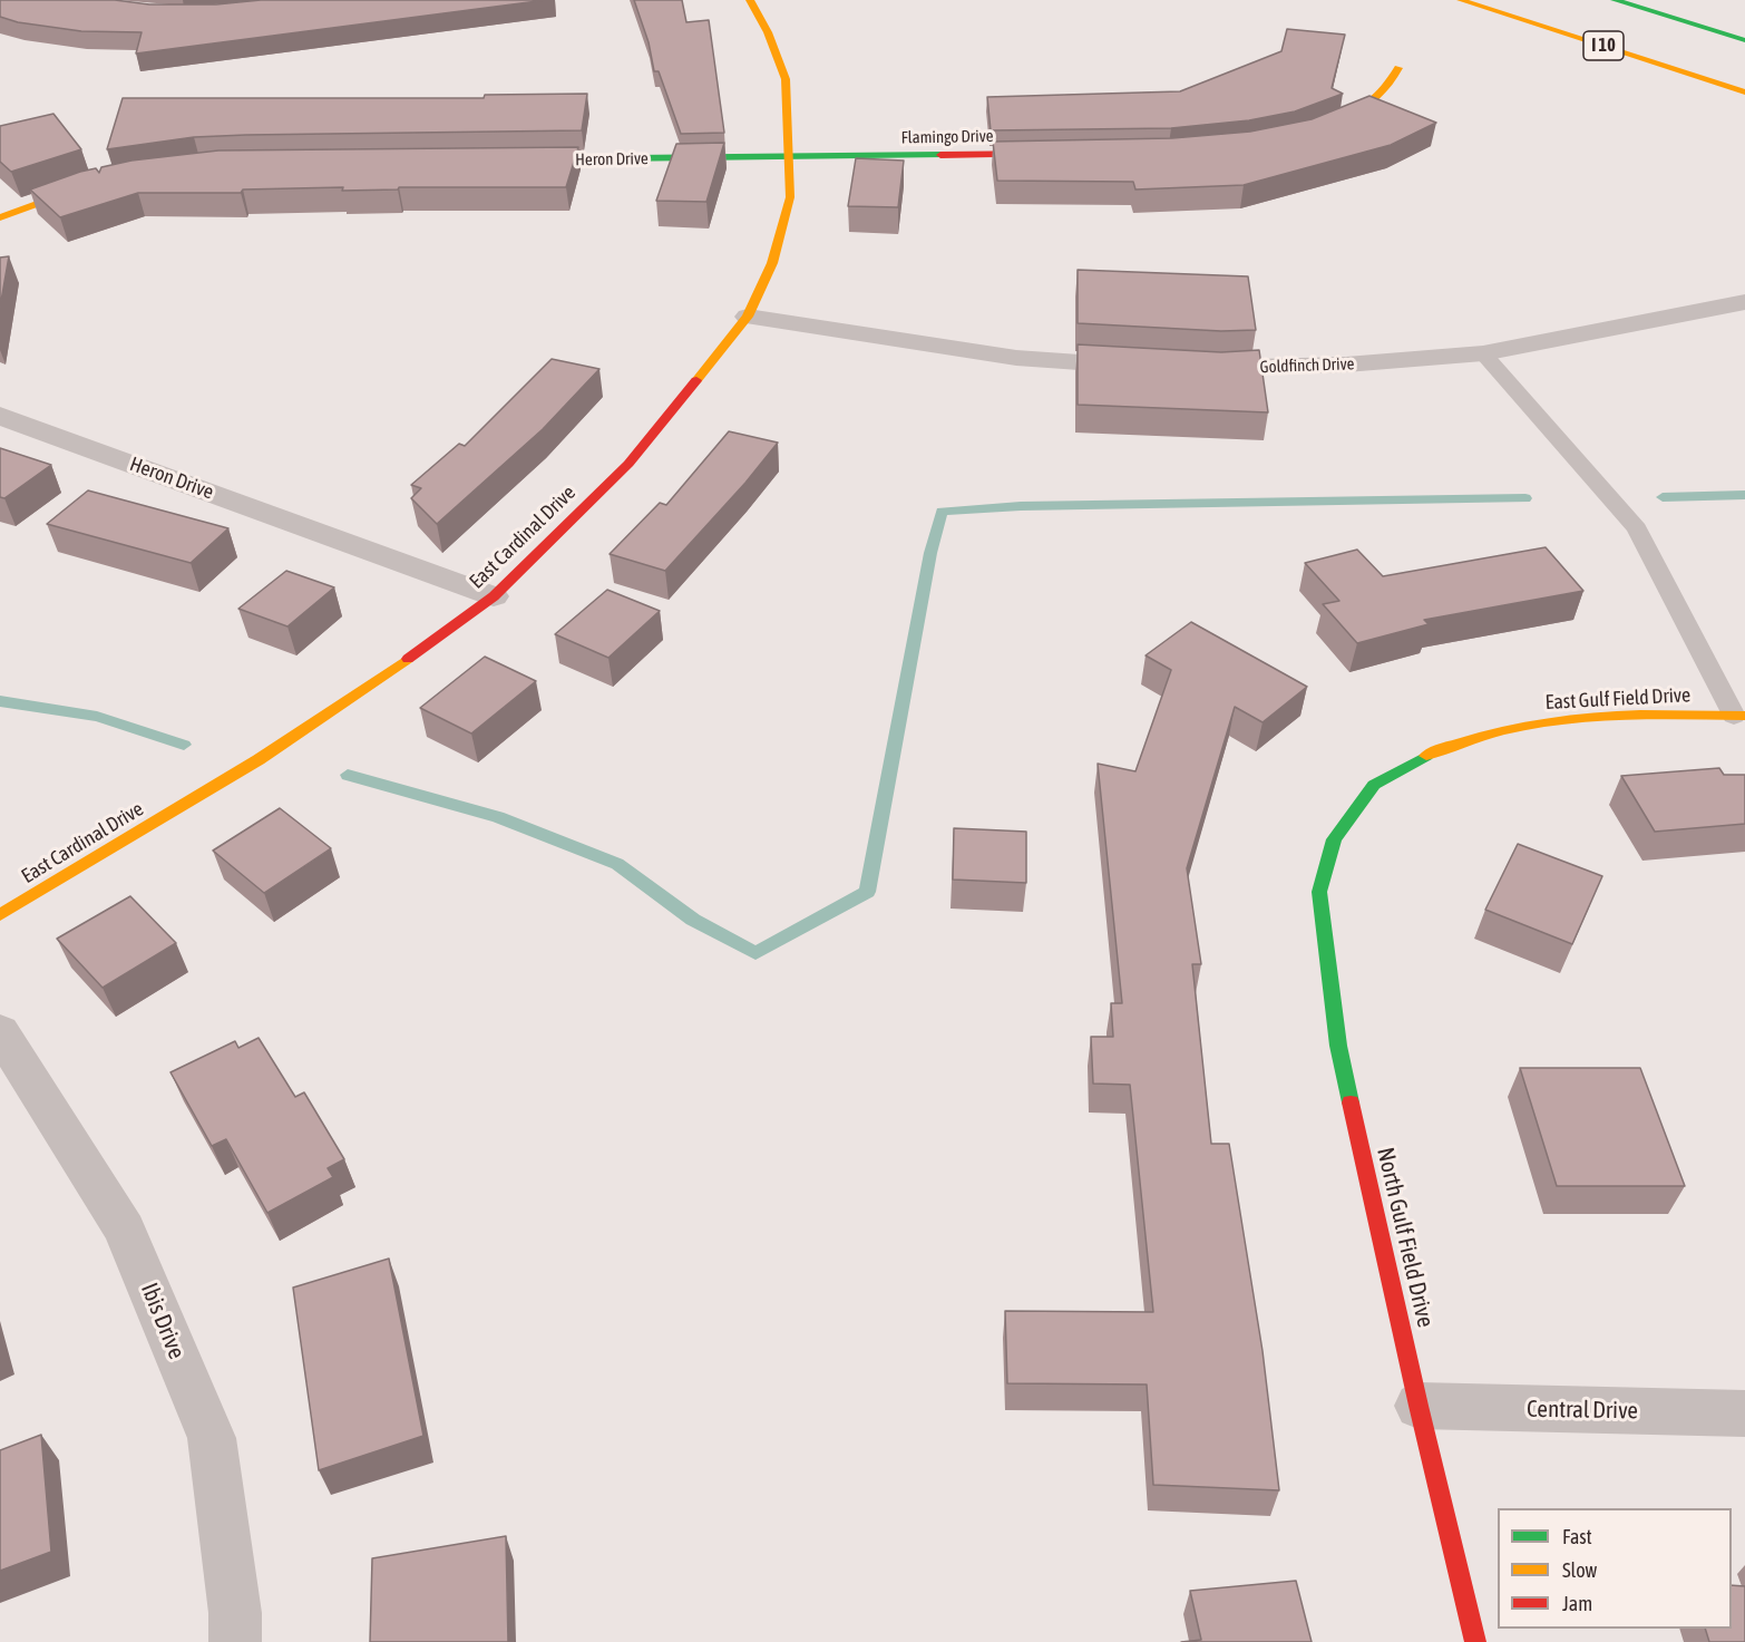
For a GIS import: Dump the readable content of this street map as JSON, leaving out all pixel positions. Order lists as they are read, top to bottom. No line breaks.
{"streets":{"main road":["I 10","Flamingo Drive","Heron Drive","East Cardinal Drive","East Gulf Field Drive","North Gulf Field Drive"],"street":["Goldfinch Drive","Ibis Drive","Central Drive"]},"crossings":[["Flamingo Drive","Heron Drive"],["Flamingo Drive","East Cardinal Drive"],["Heron Drive","East Cardinal Drive"],["East Gulf Field Drive","North Gulf Field Drive"],["North Gulf Field Drive","Central Drive"]],"legend":["Fast","Slow","Jam"]}
